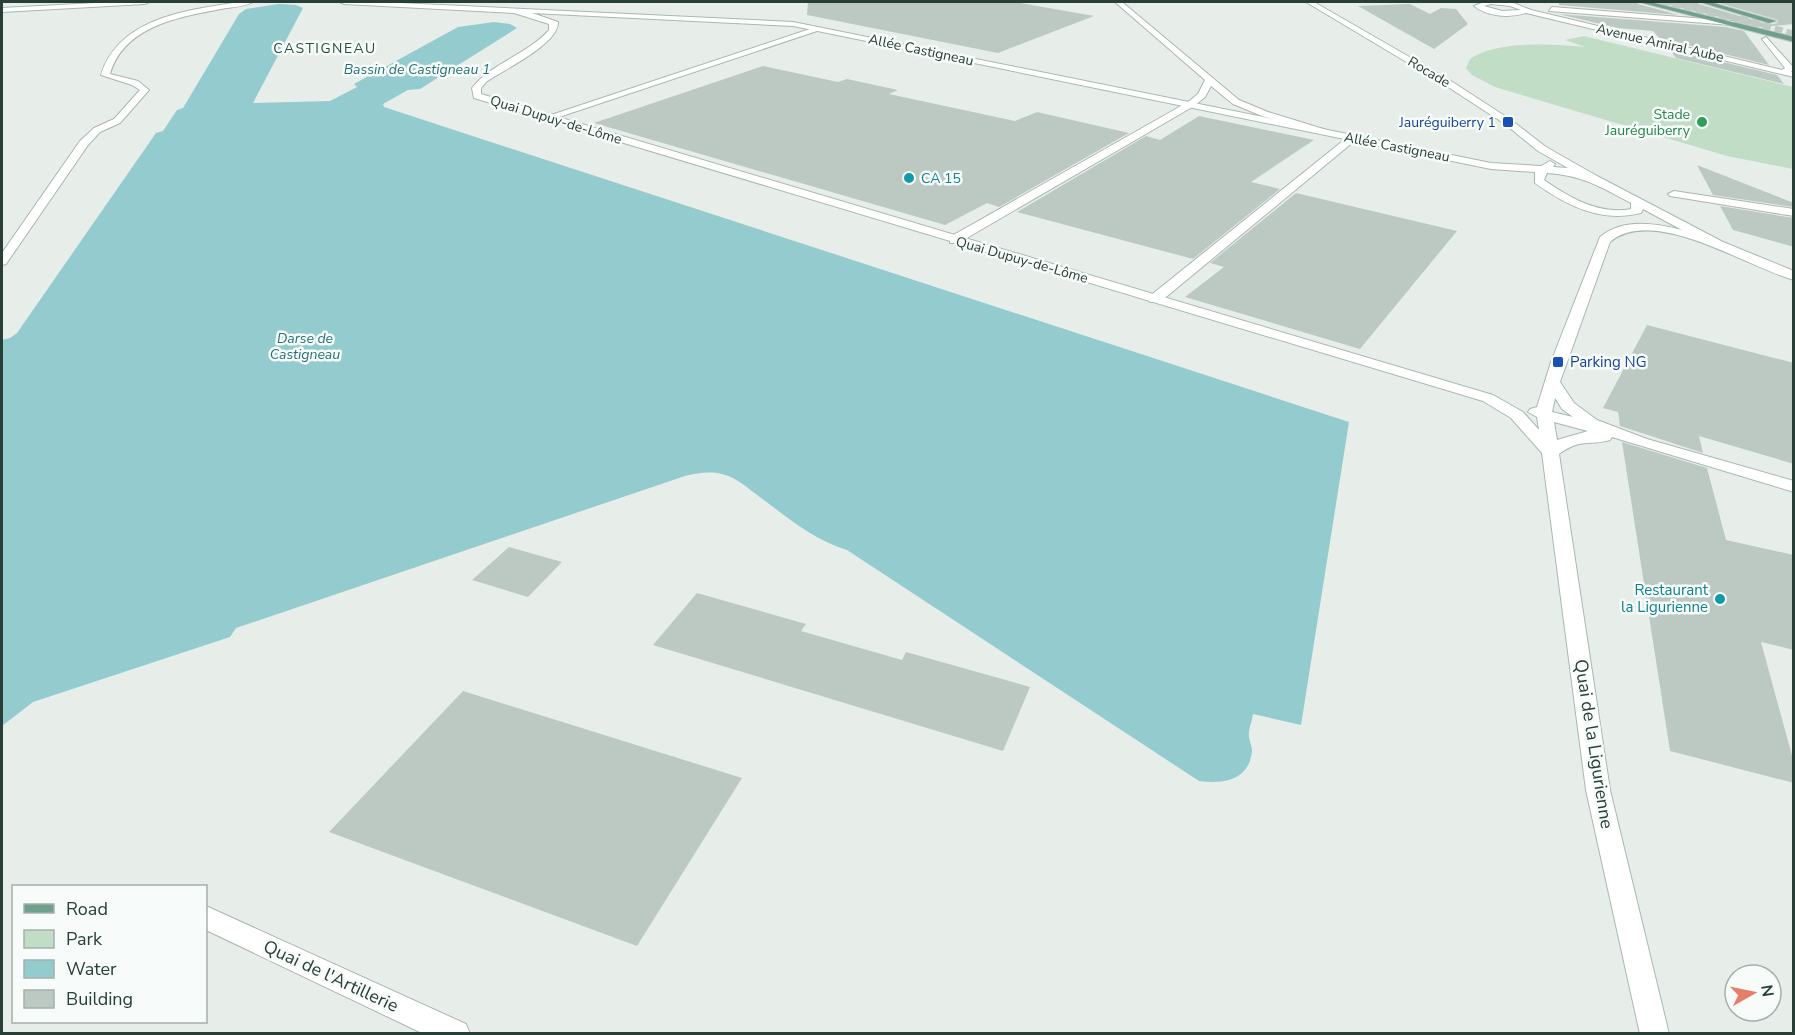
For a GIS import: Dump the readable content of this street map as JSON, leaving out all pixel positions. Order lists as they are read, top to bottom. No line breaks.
{"streets":{"street":["Avenue Amiral Aube","Allée Castigneau","Rocade","Quai Dupuy-de-Lôme","Quai de la Ligurienne","Quai de l'Artillerie"]},"crossings":[["Allée Castigneau","Quai Dupuy-de-Lôme"],["Quai Dupuy-de-Lôme","Quai de la Ligurienne"]],"districts":["CASTIGNEAU"],"water":["Bassin de Castigneau 1","Darse de Castigneau"],"places":{"transit":["Jauréguiberry 1","Parking NG"],"other":["Stade Jauréguiberry","CA 15","Restaurant la Ligurienne"]},"legend":["Road","Park","Water","Building"],"north":"right"}
